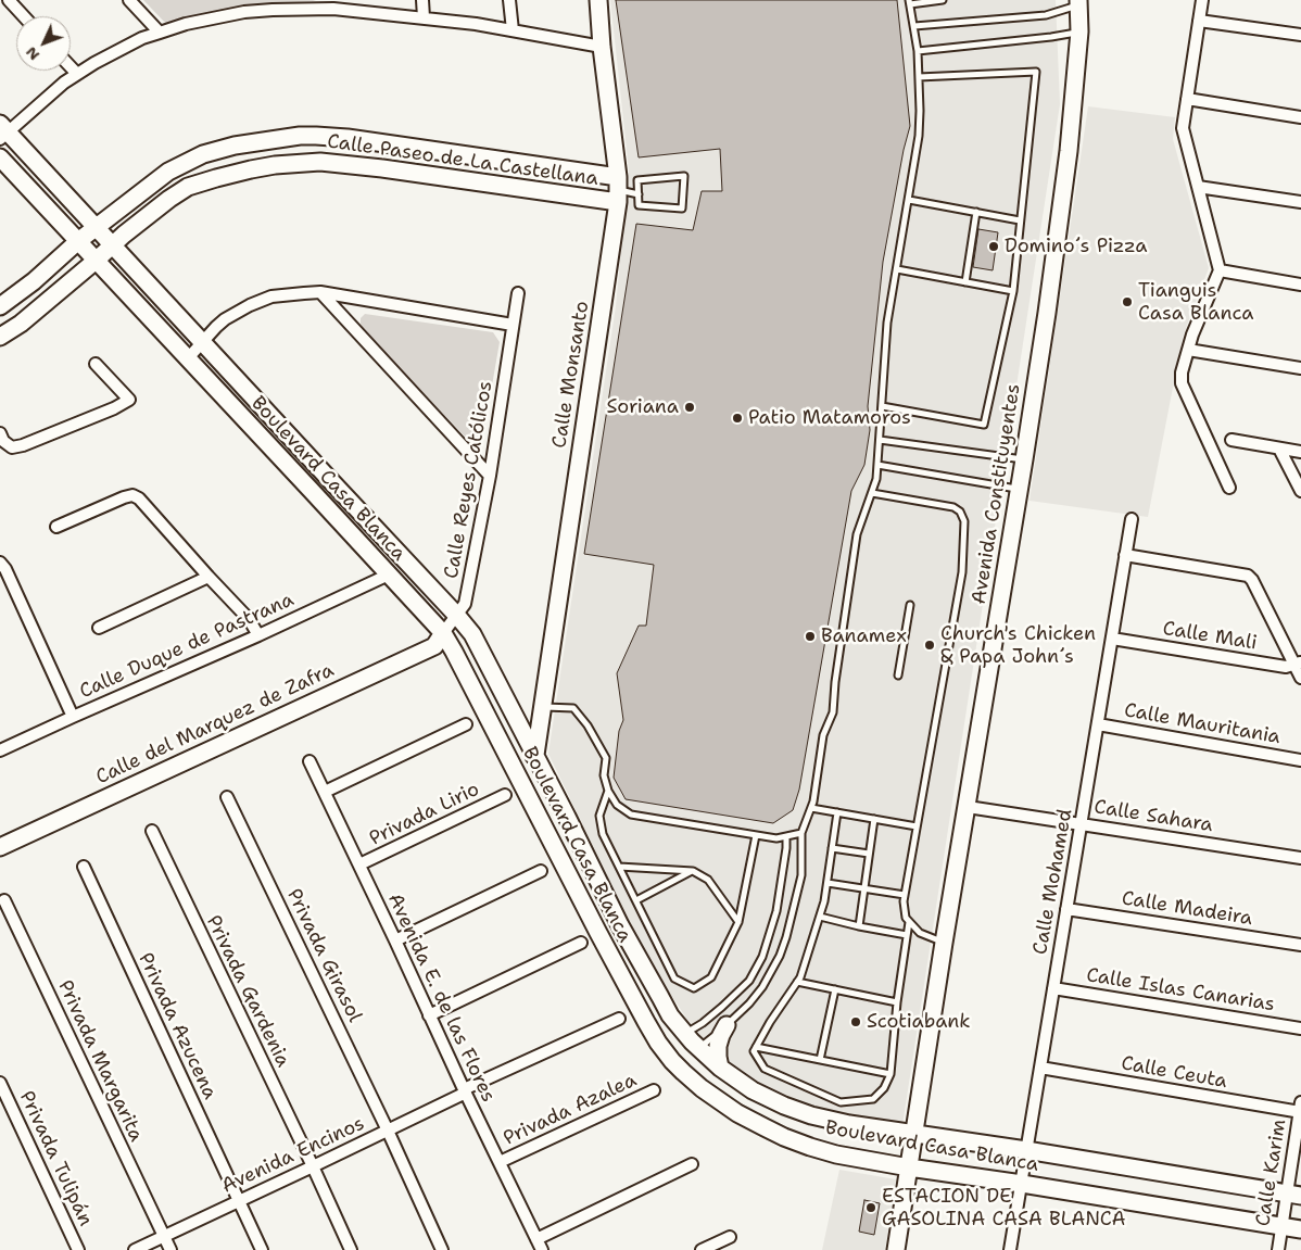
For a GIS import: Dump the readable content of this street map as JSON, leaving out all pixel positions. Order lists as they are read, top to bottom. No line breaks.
{"streets":{"street":["Calle Paseo de La Castellana","Calle Monsanto","Boulevard Casa Blanca","Calle Reyes Católicos","Avenida Constituyentes","Calle Mali","Calle Duque de Pastrana","Calle del Marquez de Zafra","Calle Mauritania","Privada Lirio","Calle Sahara","Calle Mohamed","Calle Madeira","Privada Girasol","Calle Islas Canarias","Privada Gardenia","Avenida E. de las Flores","Privada Azucena","Privada Margarita","Calle Ceuta","Privada Azalea","Avenida Encinos","Privada Tulipán","Calle Karim"]},"crossings":[["Calle Paseo de La Castellana","Calle Monsanto"],["Calle Paseo de La Castellana","Boulevard Casa Blanca"],["Calle Monsanto","Boulevard Casa Blanca"],["Boulevard Casa Blanca","Calle Reyes Católicos"],["Boulevard Casa Blanca","Avenida Constituyentes"],["Boulevard Casa Blanca","Calle Duque de Pastrana"],["Boulevard Casa Blanca","Calle del Marquez de Zafra"],["Boulevard Casa Blanca","Calle Mohamed"],["Boulevard Casa Blanca","Calle Karim"],["Calle Reyes Católicos","Calle del Marquez de Zafra"],["Avenida Constituyentes","Calle Sahara"],["Calle Mali","Calle Mohamed"],["Calle Mauritania","Calle Mohamed"],["Privada Lirio","Avenida E. de las Flores"],["Calle Sahara","Calle Mohamed"],["Calle Mohamed","Calle Madeira"],["Calle Mohamed","Calle Islas Canarias"],["Calle Mohamed","Calle Ceuta"],["Privada Girasol","Avenida Encinos"],["Privada Gardenia","Avenida Encinos"],["Avenida E. de las Flores","Privada Azalea"],["Avenida E. de las Flores","Avenida Encinos"],["Privada Azucena","Avenida Encinos"],["Privada Margarita","Avenida Encinos"],["Calle Ceuta","Calle Karim"]],"places":["Domino´s Pizza","Tianguis Casa Blanca","Soriana","Patio Matamoros","Banamex","Church's Chicken & Papa John´s","Scotiabank","ESTACION DE GASOLINA CASA BLANCA"],"north":"bottom left"}
